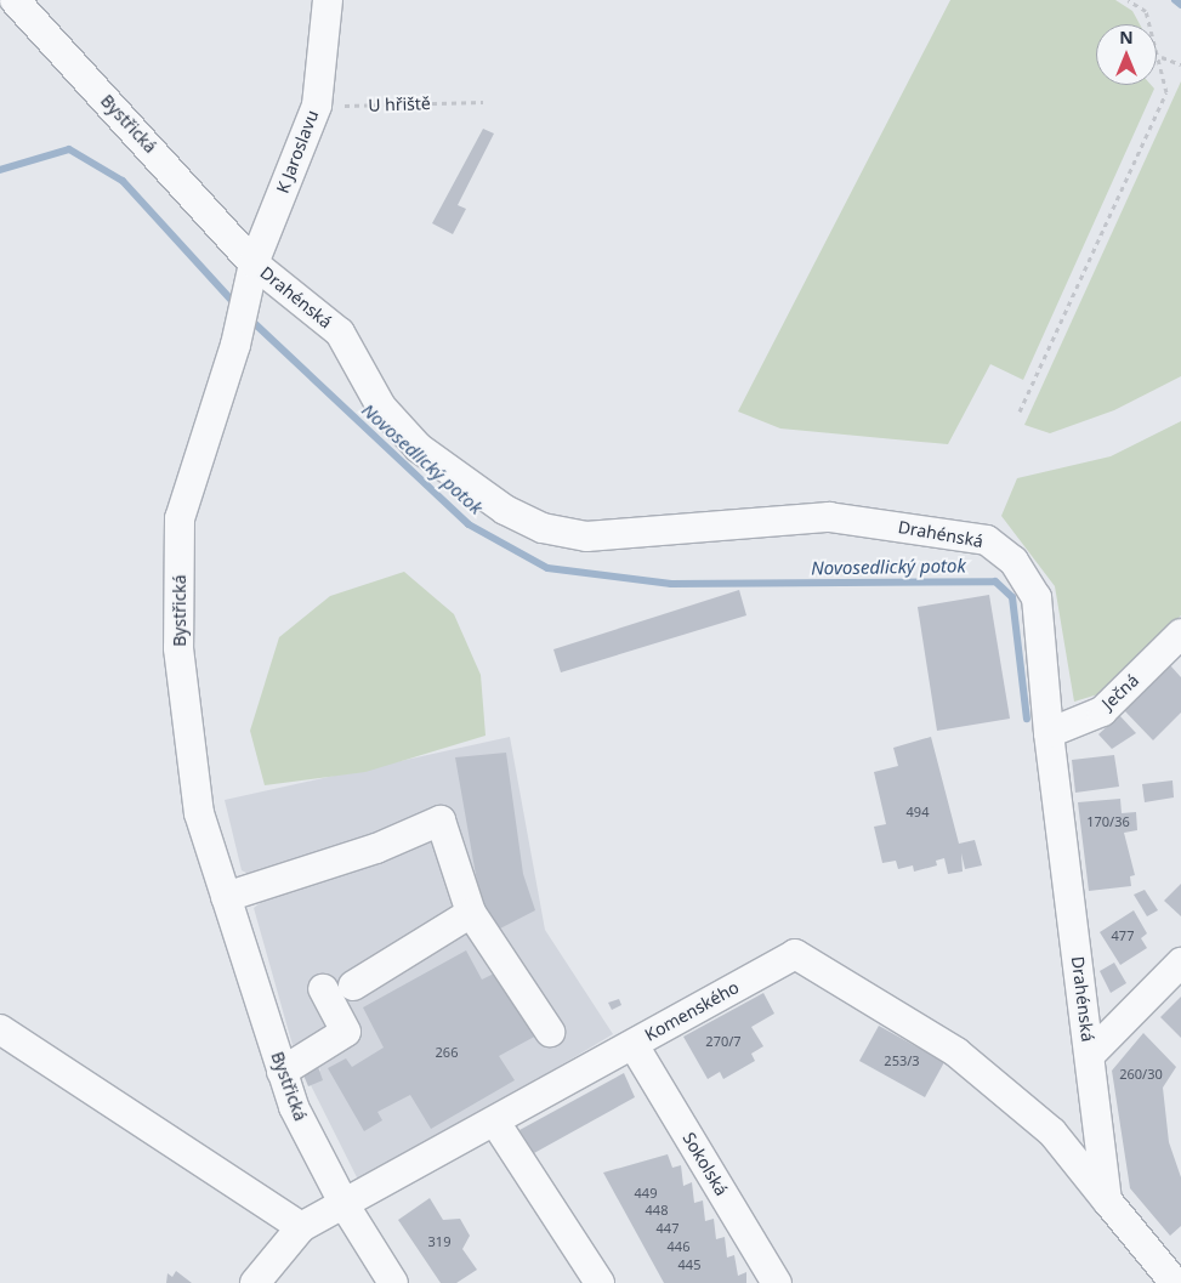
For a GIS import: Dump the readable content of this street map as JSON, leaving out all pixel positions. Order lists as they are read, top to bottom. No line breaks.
{"streets":{"street":["Bystřická","K Jaroslavu","Drahénská","Ječná","Komenského","Sokolská"],"path":["U hřiště"]},"crossings":[["U hřiště","K Jaroslavu"],["Bystřická","K Jaroslavu"],["Bystřická","Drahénská"],["Bystřická","Komenského"],["K Jaroslavu","Drahénská"],["Drahénská","Ječná"],["Drahénská","Komenského"],["Komenského","Sokolská"]],"water":["Novosedlický potok"],"house_numbers":["494","170/36","477","270/7","266","253/3","260/30","449","448","447","319","446","445"],"north":"top"}
